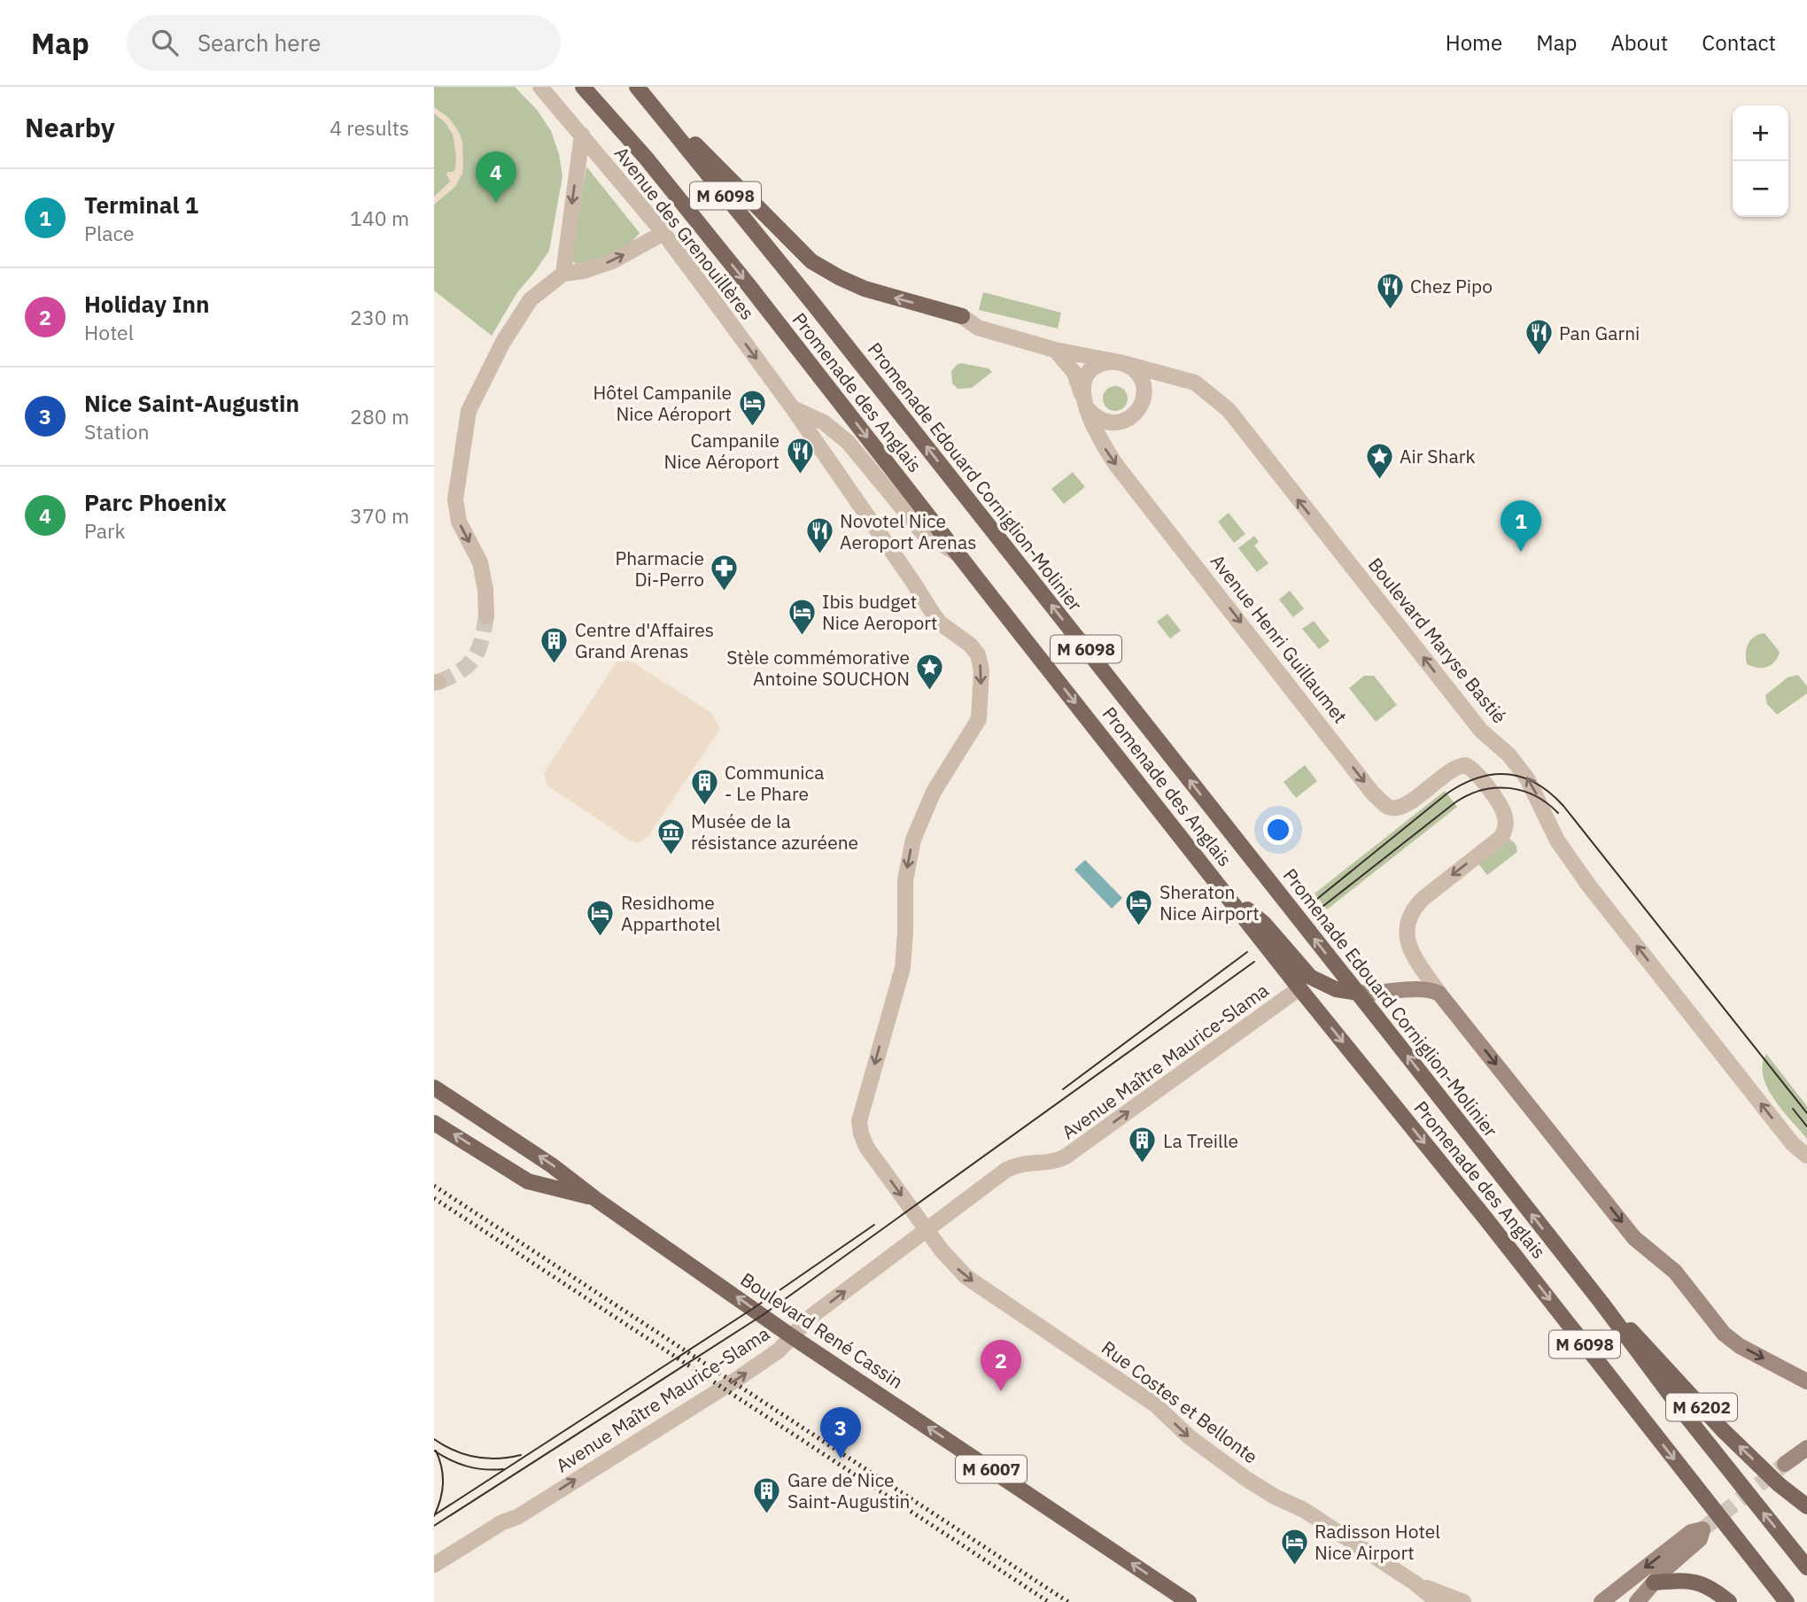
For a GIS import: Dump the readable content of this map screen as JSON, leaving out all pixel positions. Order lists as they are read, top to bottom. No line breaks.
{"streets":{"main road":["M 6098","Promenade des Anglais","Promenade Edouard Corniglion-Molinier","Boulevard René Cassin","M 6202","M 6007"],"street":["Avenue des Grenouillères","Avenue Henri Guillaumet","Boulevard Maryse Bastié","Avenue Maître Maurice-Slama","Rue Costes et Bellonte"]},"crossings":[["Avenue des Grenouillères","Promenade des Anglais"],["Avenue des Grenouillères","Rue Costes et Bellonte"],["Promenade des Anglais","Avenue Maître Maurice-Slama"],["Promenade Edouard Corniglion-Molinier","M 6202"],["Avenue Henri Guillaumet","Boulevard Maryse Bastié"],["Avenue Maître Maurice-Slama","Boulevard René Cassin"],["Avenue Maître Maurice-Slama","Rue Costes et Bellonte"]],"one_way":["Avenue des Grenouillères","Boulevard Maryse Bastié","Avenue Maître Maurice-Slama","Boulevard René Cassin","Rue Costes et Bellonte"],"places":{"restaurant":["Chez Pipo","Pan Garni","Campanile Nice Aéroport","Novotel Nice Aeroport Arenas"],"hotel":["Hôtel Campanile Nice Aéroport","Ibis budget Nice Aeroport","Sheraton Nice Airport","Residhome Apparthotel","Radisson Hotel Nice Airport"],"place":["Air Shark","Stèle commémorative Antoine SOUCHON"],"pharmacy":["Pharmacie Di-Perro"],"building":["Centre d'Affaires Grand Arenas","Communica - Le Phare","La Treille","Gare de Nice Saint-Augustin"],"museum":["Musée de la résistance azuréene"]},"page":{"header":"Map","search":"Search here","nav":["Home","Map","About","Contact"],"heading":["Nearby","4 results"],"map_buttons":["+","−"],"pins":["4","1","2","3"],"list":[{"mark":"1","name":"Terminal 1","note":"Place","value":"140 m"},{"mark":"2","name":"Holiday Inn","note":"Hotel","value":"230 m"},{"mark":"3","name":"Nice Saint-Augustin","note":"Station","value":"280 m"},{"mark":"4","name":"Parc Phoenix","note":"Park","value":"370 m"}]}}
